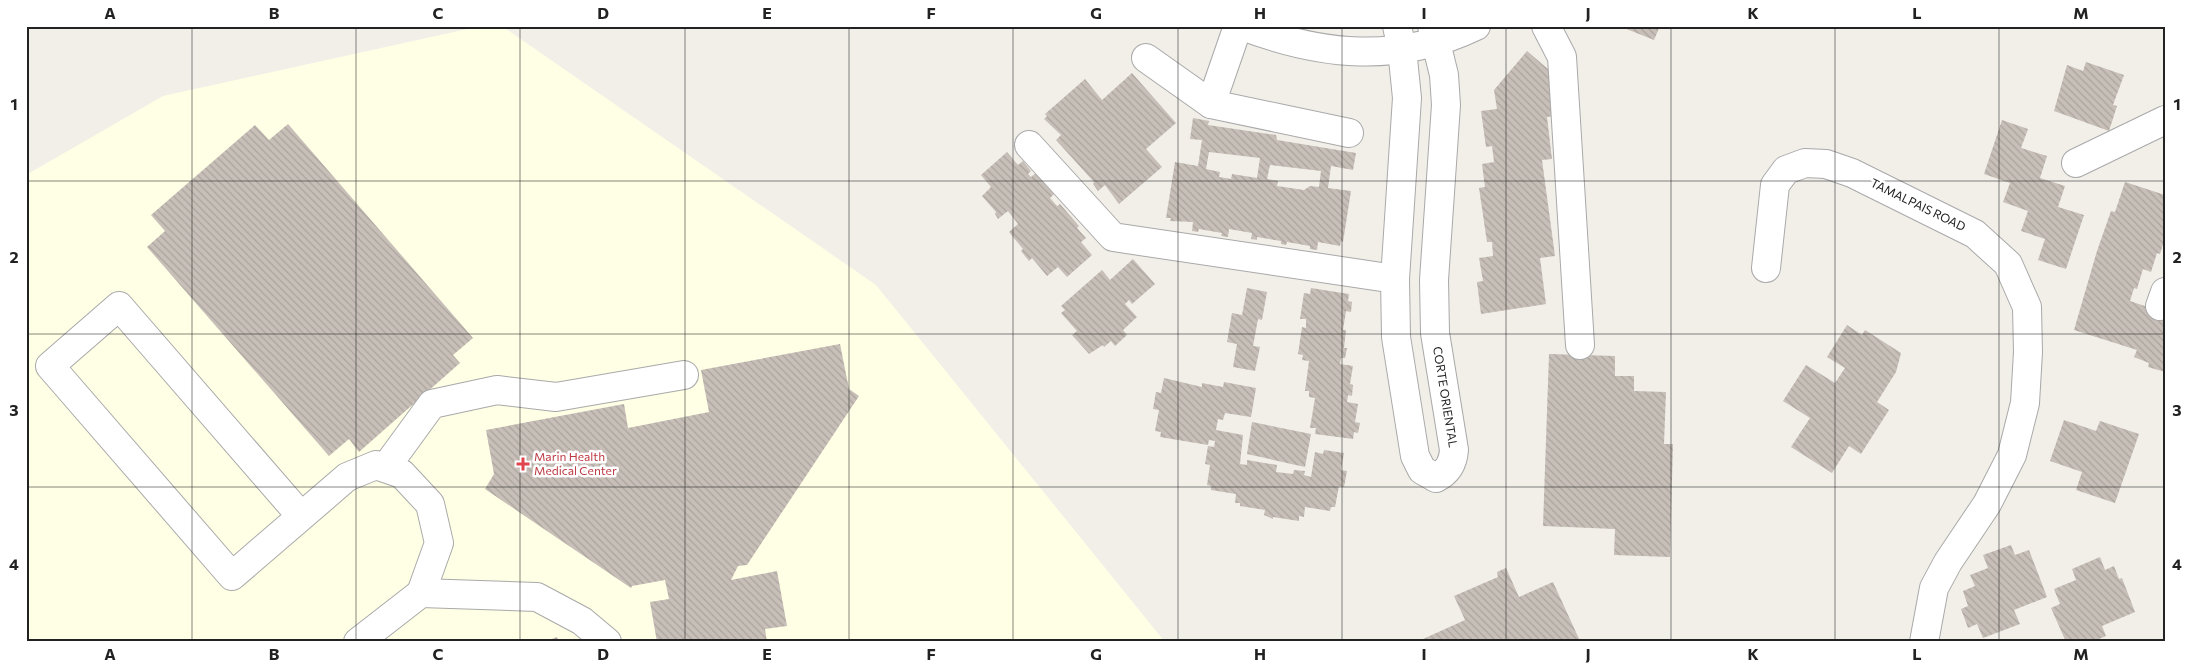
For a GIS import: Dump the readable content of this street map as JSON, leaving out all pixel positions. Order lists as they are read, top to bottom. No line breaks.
{"streets":{"street":["TAMALPAIS ROAD","CORTE ORIENTAL"]},"places":{"health":["Marin Health Medical Center"]},"grid":{"columns":["A","B","C","D","E","F","G","H","I","J","K","L","M"],"rows":["1","2","3","4"]}}
